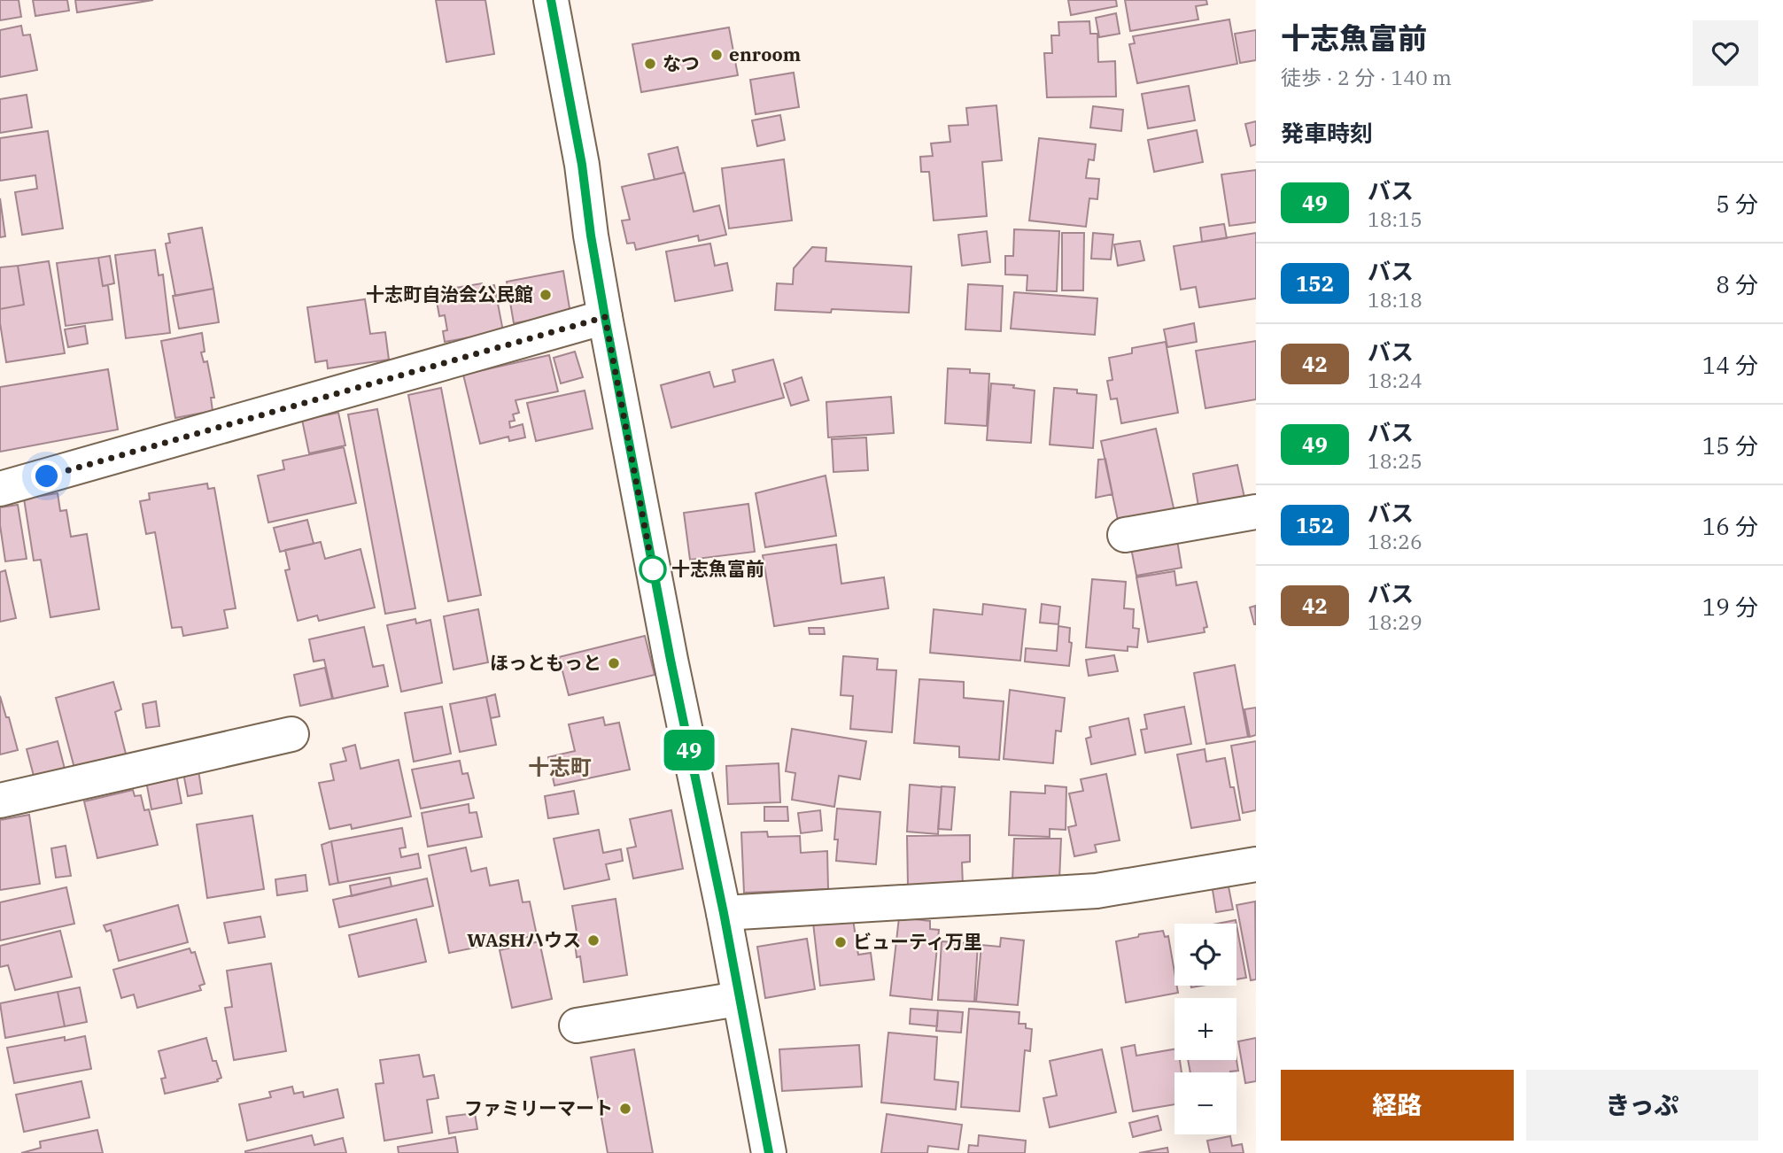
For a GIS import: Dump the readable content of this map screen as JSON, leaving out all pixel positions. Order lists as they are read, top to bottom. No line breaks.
{"districts":["十志町"],"places":["enroom","なつ","十志町自治会公民館","十志魚富前","ほっともっと","WASHハウス","ビューティ万里","ファミリーマート"],"lines":["bus line 49"],"page":{"on_map":"49","heading":[["十志魚富前","徒歩 · 2 分 · 140 m"],"発車時刻"],"list":[{"mark":"49","name":"バス","note":"18:15","value":"5 分"},{"mark":"152","name":"バス","note":"18:18","value":"8 分"},{"mark":"42","name":"バス","note":"18:24","value":"14 分"},{"mark":"49","name":"バス","note":"18:25","value":"15 分"},{"mark":"152","name":"バス","note":"18:26","value":"16 分"},{"mark":"42","name":"バス","note":"18:29","value":"19 分"}],"map_buttons":["+","−"],"buttons":["経路","きっぷ"]}}
